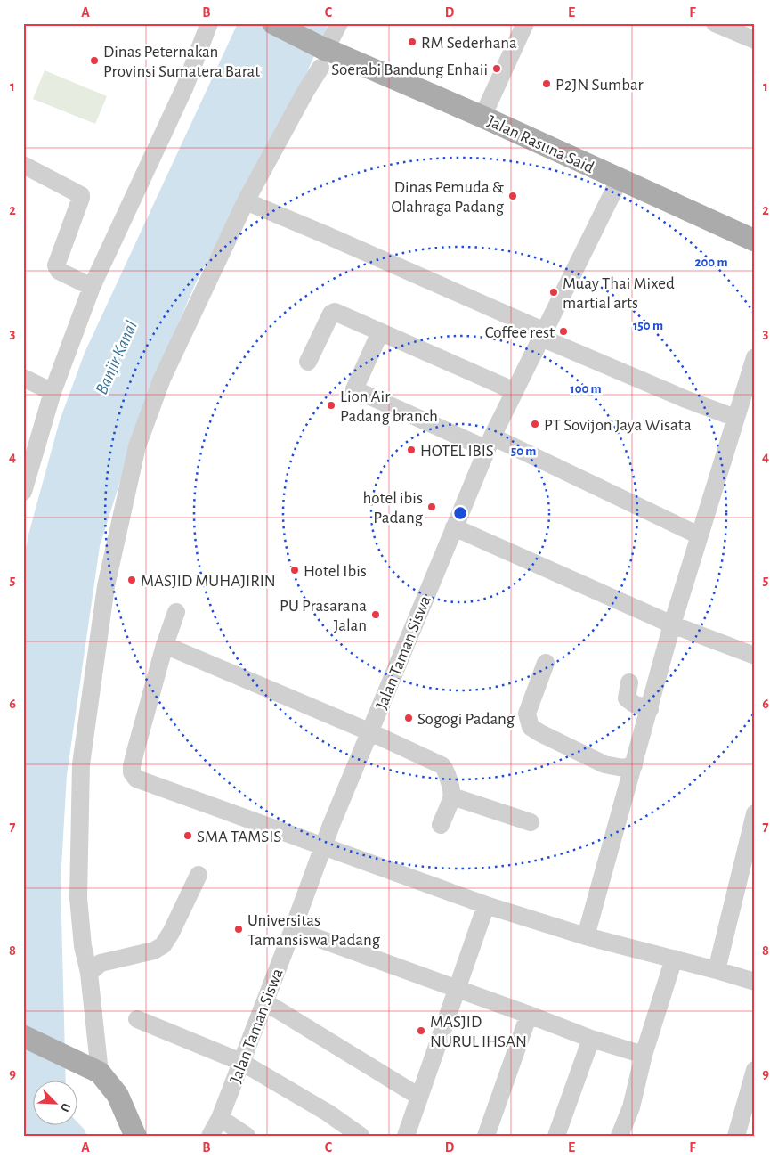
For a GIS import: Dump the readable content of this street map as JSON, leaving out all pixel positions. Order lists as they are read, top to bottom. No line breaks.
{"streets":{"main road":["Jalan Rasuna Said"],"street":["Jalan Taman Siswa"]},"crossings":[["Jalan Rasuna Said","Jalan Taman Siswa"]],"water":["Banjir Kanal"],"places":["RM Sederhana","Dinas Peternakan Provinsi Sumatera Barat","Soerabi Bandung Enhaii","P2JN Sumbar","Dinas Pemuda & Olahraga Padang","Muay Thai Mixed martial arts","Coffee rest","Lion Air Padang branch","PT Sovijon Jaya Wisata","HOTEL IBIS","hotel ibis Padang","Hotel Ibis","MASJID MUHAJIRIN","PU Prasarana Jalan","Sogogi Padang","SMA TAMSIS","Universitas Tamansiswa Padang","MASJID NURUL IHSAN"],"north":"bottom right","grid":{"columns":["A","B","C","D","E","F"],"rows":["1","2","3","4","5","6","7","8","9"]},"rings":["200 m","150 m","100 m","50 m"]}
